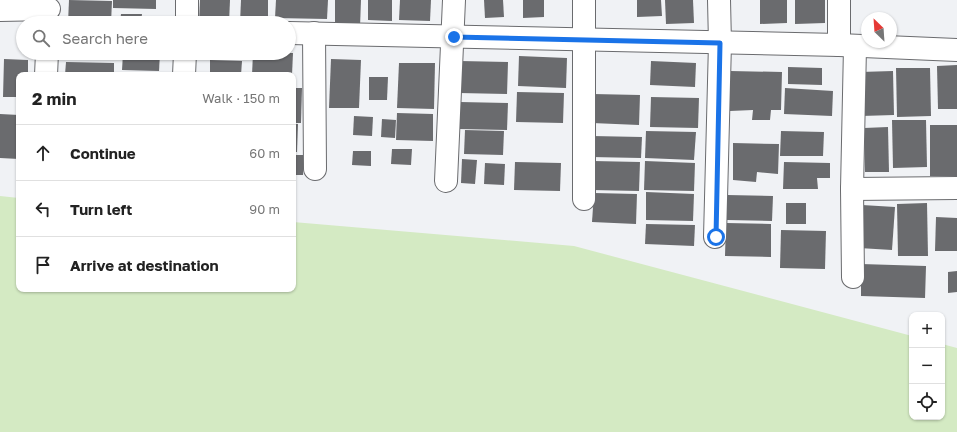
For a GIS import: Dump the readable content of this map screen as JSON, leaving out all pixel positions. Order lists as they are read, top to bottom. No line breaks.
{"north":"top left","page":{"search":"Search here","heading":["2 min","Walk · 150 m"],"list":[["Continue","60 m"],["Turn left","90 m"],"Arrive at destination"],"map_buttons":["+","−"]}}
